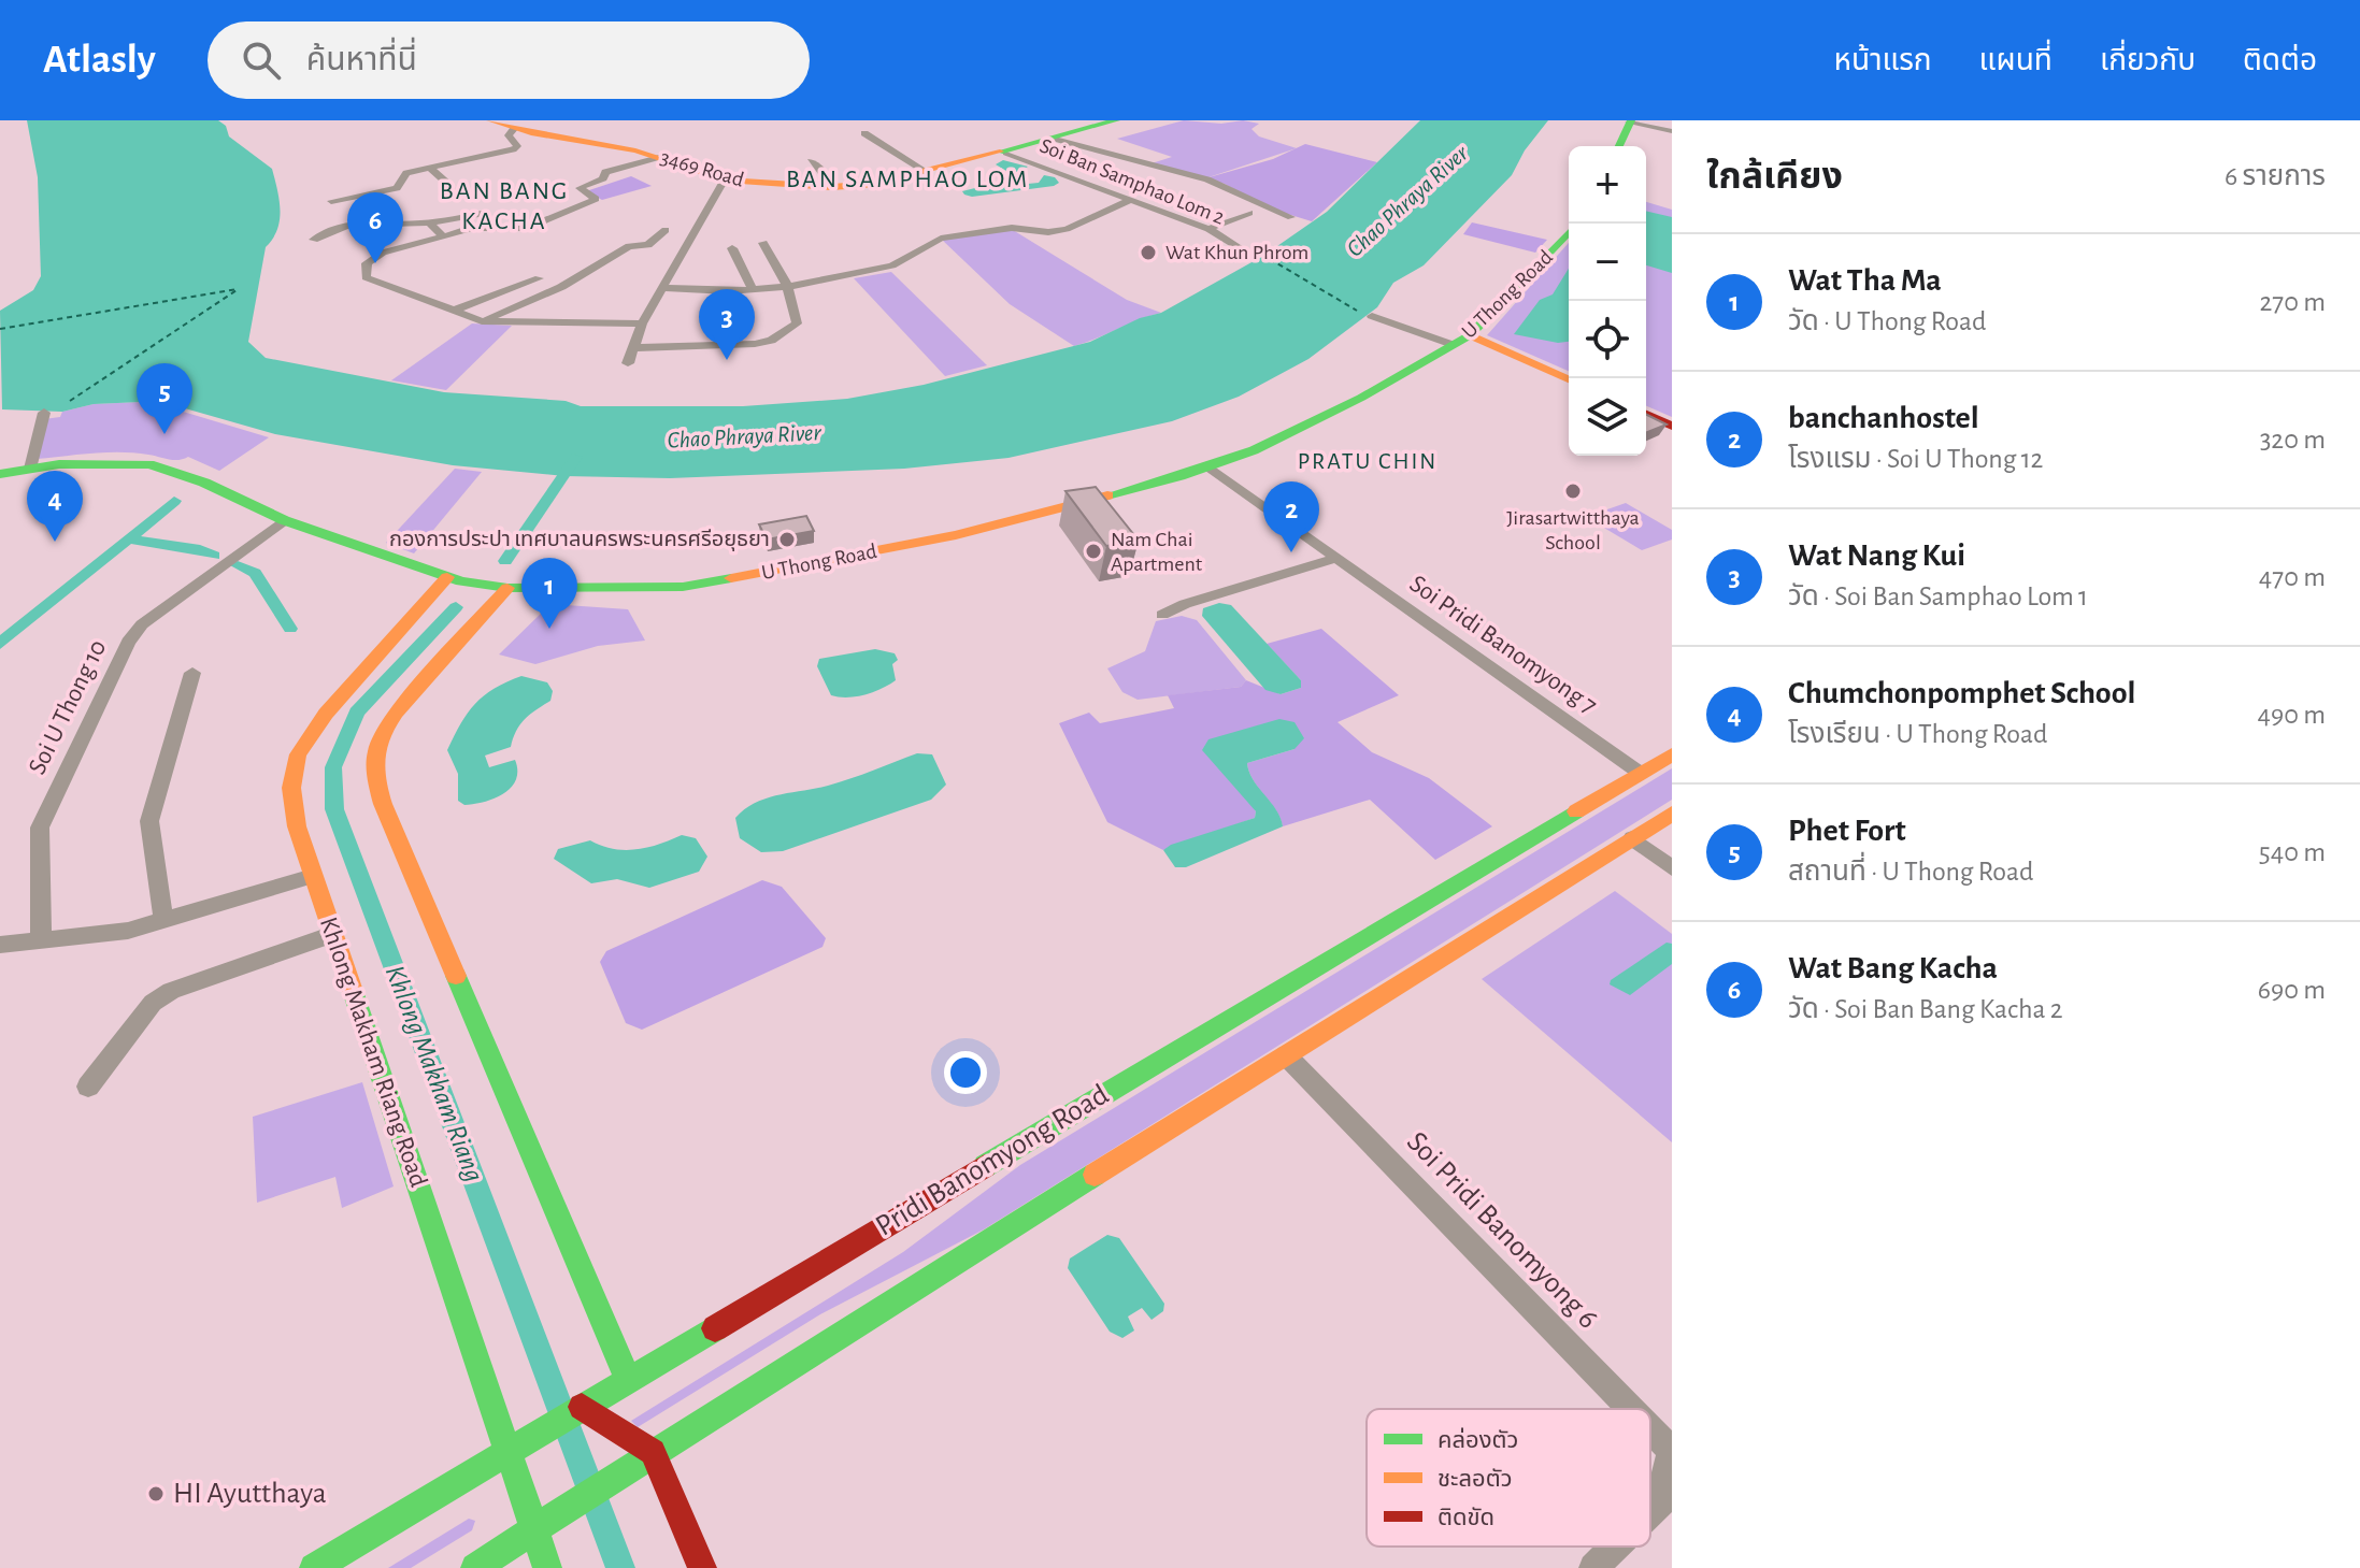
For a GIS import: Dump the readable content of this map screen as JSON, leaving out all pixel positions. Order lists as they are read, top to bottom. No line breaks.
{"streets":{"main road":["3469 Road","U Thong Road","Khlong Makham Riang Road","Pridi Banomyong Road"],"street":["Soi Ban Samphao Lom 2","Soi Pridi Banomyong 7","Soi U Thong 10","Soi Pridi Banomyong 6"]},"crossings":[["3469 Road","Soi Ban Samphao Lom 2"],["U Thong Road","Soi Pridi Banomyong 7"],["U Thong Road","Soi U Thong 10"],["U Thong Road","Khlong Makham Riang Road"],["Soi Pridi Banomyong 7","Pridi Banomyong Road"],["Khlong Makham Riang Road","Pridi Banomyong Road"]],"districts":["BAN SAMPHAO LOM","BAN BANG KACHA","PRATU CHIN"],"water":["Chao Phraya River","Khlong Makham Riang"],"places":["Wat Khun Phrom","Jirasartwitthaya School","กองการประปา เทศบาลนครพระนครศรีอยุธยา","Nam Chai Apartment","HI Ayutthaya"],"legend":["คล่องตัว","ชะลอตัว","ติดขัด"],"page":{"header":"Atlasly","search":"ค้นหาที่นี่","nav":["หน้าแรก","แผนที่","เกี่ยวกับ","ติดต่อ"],"heading":["ใกล้เคียง","6 รายการ"],"map_buttons":["+","−"],"pins":["6","3","5","4","2","1"],"list":[{"mark":"1","name":"Wat Tha Ma","note":"วัด · U Thong Road","value":"270 m"},{"mark":"2","name":"banchanhostel","note":"โรงแรม · Soi U Thong 12","value":"320 m"},{"mark":"3","name":"Wat Nang Kui","note":"วัด · Soi Ban Samphao Lom 1","value":"470 m"},{"mark":"4","name":"Chumchonpomphet School","note":"โรงเรียน · U Thong Road","value":"490 m"},{"mark":"5","name":"Phet Fort","note":"สถานที่ · U Thong Road","value":"540 m"},{"mark":"6","name":"Wat Bang Kacha","note":"วัด · Soi Ban Bang Kacha 2","value":"690 m"}]}}
